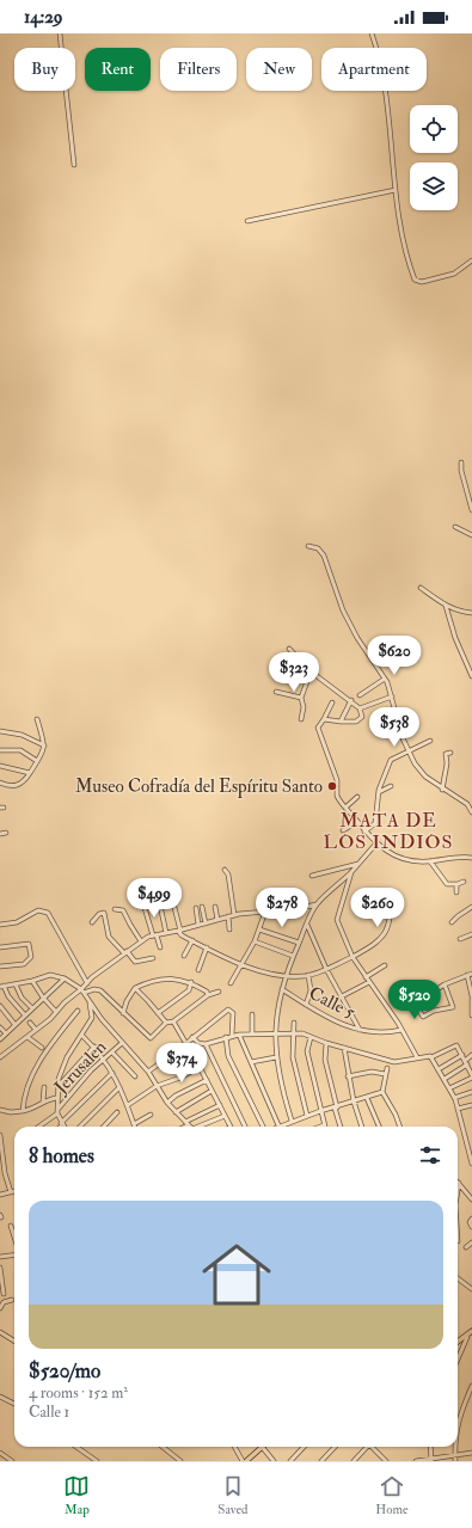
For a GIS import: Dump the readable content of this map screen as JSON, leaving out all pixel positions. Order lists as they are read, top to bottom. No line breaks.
{"streets":{"street":["Calle 5","Jerusalen"]},"districts":["MATA DE LOS INDIOS"],"places":["Museo Cofradía del Espíritu Santo"],"page":{"status":"14:29","chip":["Buy","Rent","Filters","New","Apartment"],"price":["$620","$323","$538","$499","$278","$260","$520","$374"],"heading":"8 homes","list":[{"name":"$520/mo","note":"4 rooms · 152 m² · Calle 1"}],"tabs":["Map","Saved","Home"]}}
